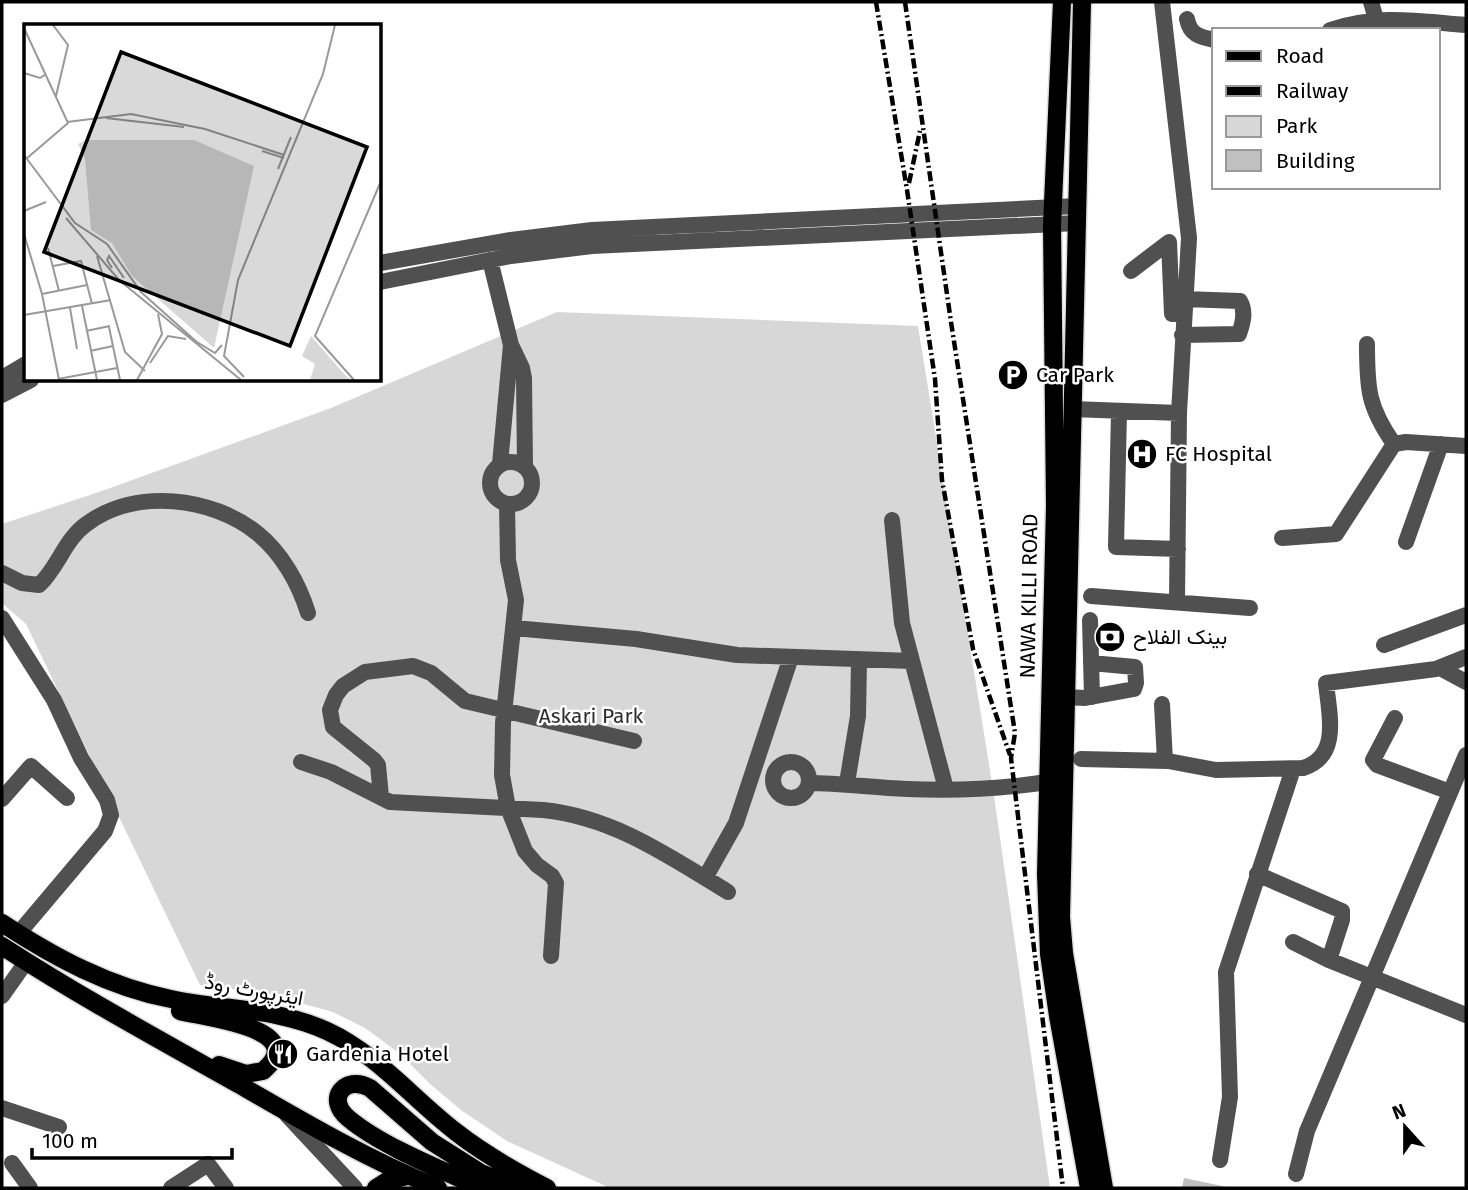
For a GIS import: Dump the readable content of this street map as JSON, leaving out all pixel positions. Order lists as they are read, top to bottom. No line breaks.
{"streets":{"main road":["NAWA KILLI ROAD","ایئرپورٹ روڈ"]},"parks":["Askari Park"],"places":{"parking":["Car Park"],"hospital":["FC Hospital"],"bank":["بینک الفلاح"],"restaurant":["Gardenia Hotel"]},"legend":["Road","Railway","Park","Building"],"scale_bar":"100 m","north":"top"}
